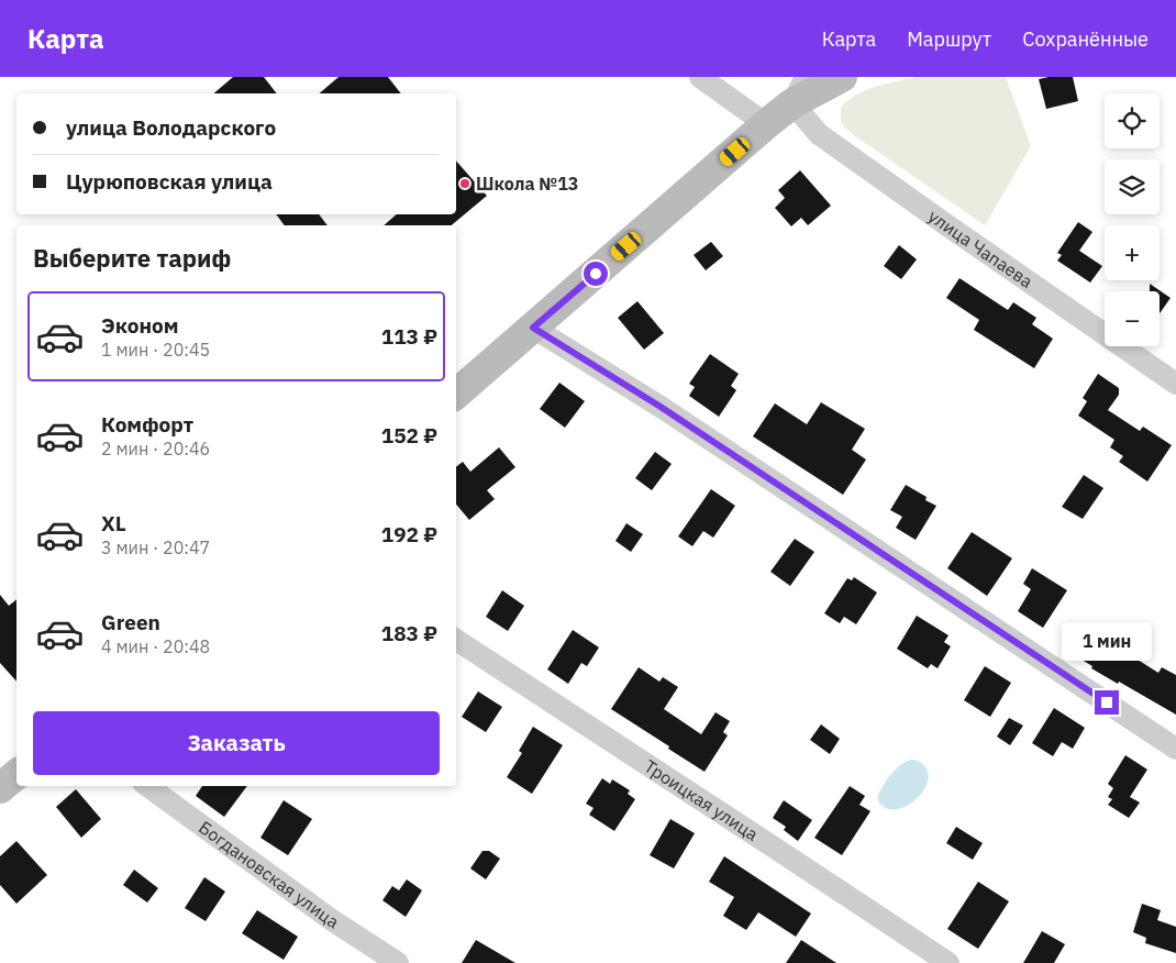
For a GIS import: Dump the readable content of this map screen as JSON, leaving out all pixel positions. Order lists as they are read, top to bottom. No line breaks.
{"streets":{"street":["улица Чапаева","Троицкая улица","Богдановская улица"]},"places":["Школа №13"],"page":{"header":"Карта","nav":["Карта","Маршрут","Сохранённые"],"map_buttons":["+","−"],"banner":["улица Володарского","Цурюповская улица"],"heading":"Выберите тариф","list":[{"name":"Эконом","note":"1 мин · 20:45","value":"113 ₽"},{"name":"Комфорт","note":"2 мин · 20:46","value":"152 ₽"},{"name":"XL","note":"3 мин · 20:47","value":"192 ₽"},{"name":"Green","note":"4 мин · 20:48","value":"183 ₽"}],"bubble":"1 мин","buttons":"Заказать"}}
